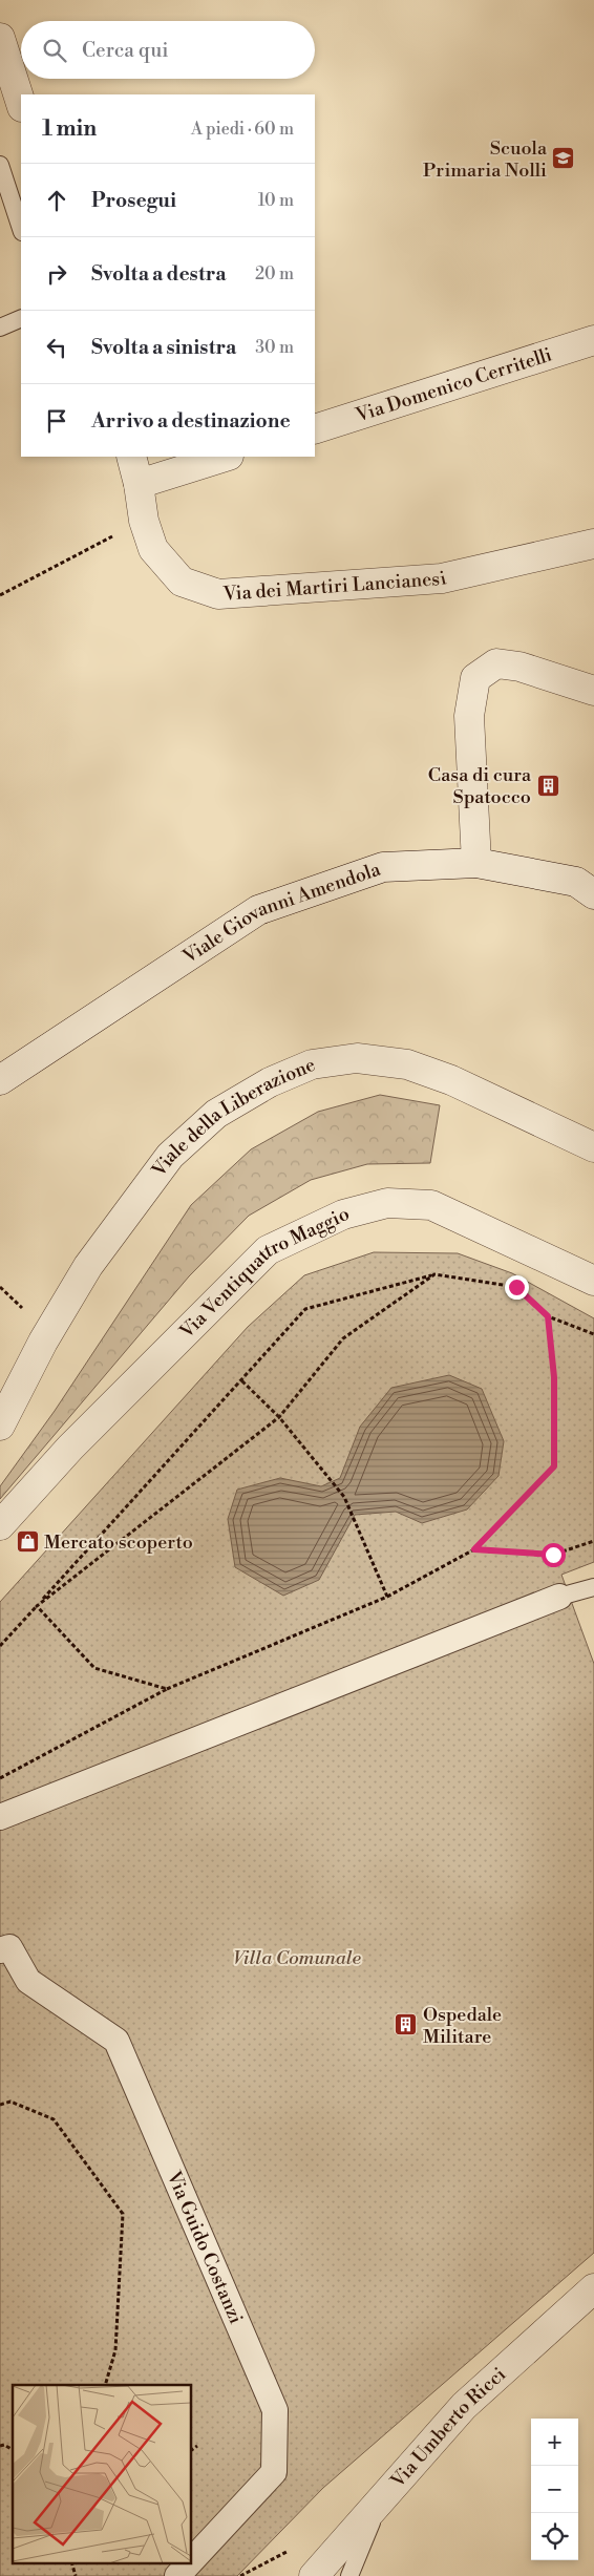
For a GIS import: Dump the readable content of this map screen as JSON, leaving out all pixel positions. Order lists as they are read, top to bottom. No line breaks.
{"streets":{"street":["Via Domenico Cerritelli","Via dei Martiri Lancianesi","Viale Giovanni Amendola","Viale della Liberazione","Via Ventiquattro Maggio","Via Guido Costanzi","Via Umberto Ricci"]},"parks":["Villa Comunale"],"places":{"school or university":["Scuola Primaria Nolli"],"building":["Casa di cura Spatocco","Ospedale Militare"],"shop":["Mercato scoperto"]},"page":{"search":"Cerca qui","heading":["1 min","A piedi · 60 m"],"list":[["Prosegui","10 m"],["Svolta a destra","20 m"],["Svolta a sinistra","30 m"],"Arrivo a destinazione"],"map_buttons":["+","−"]}}
